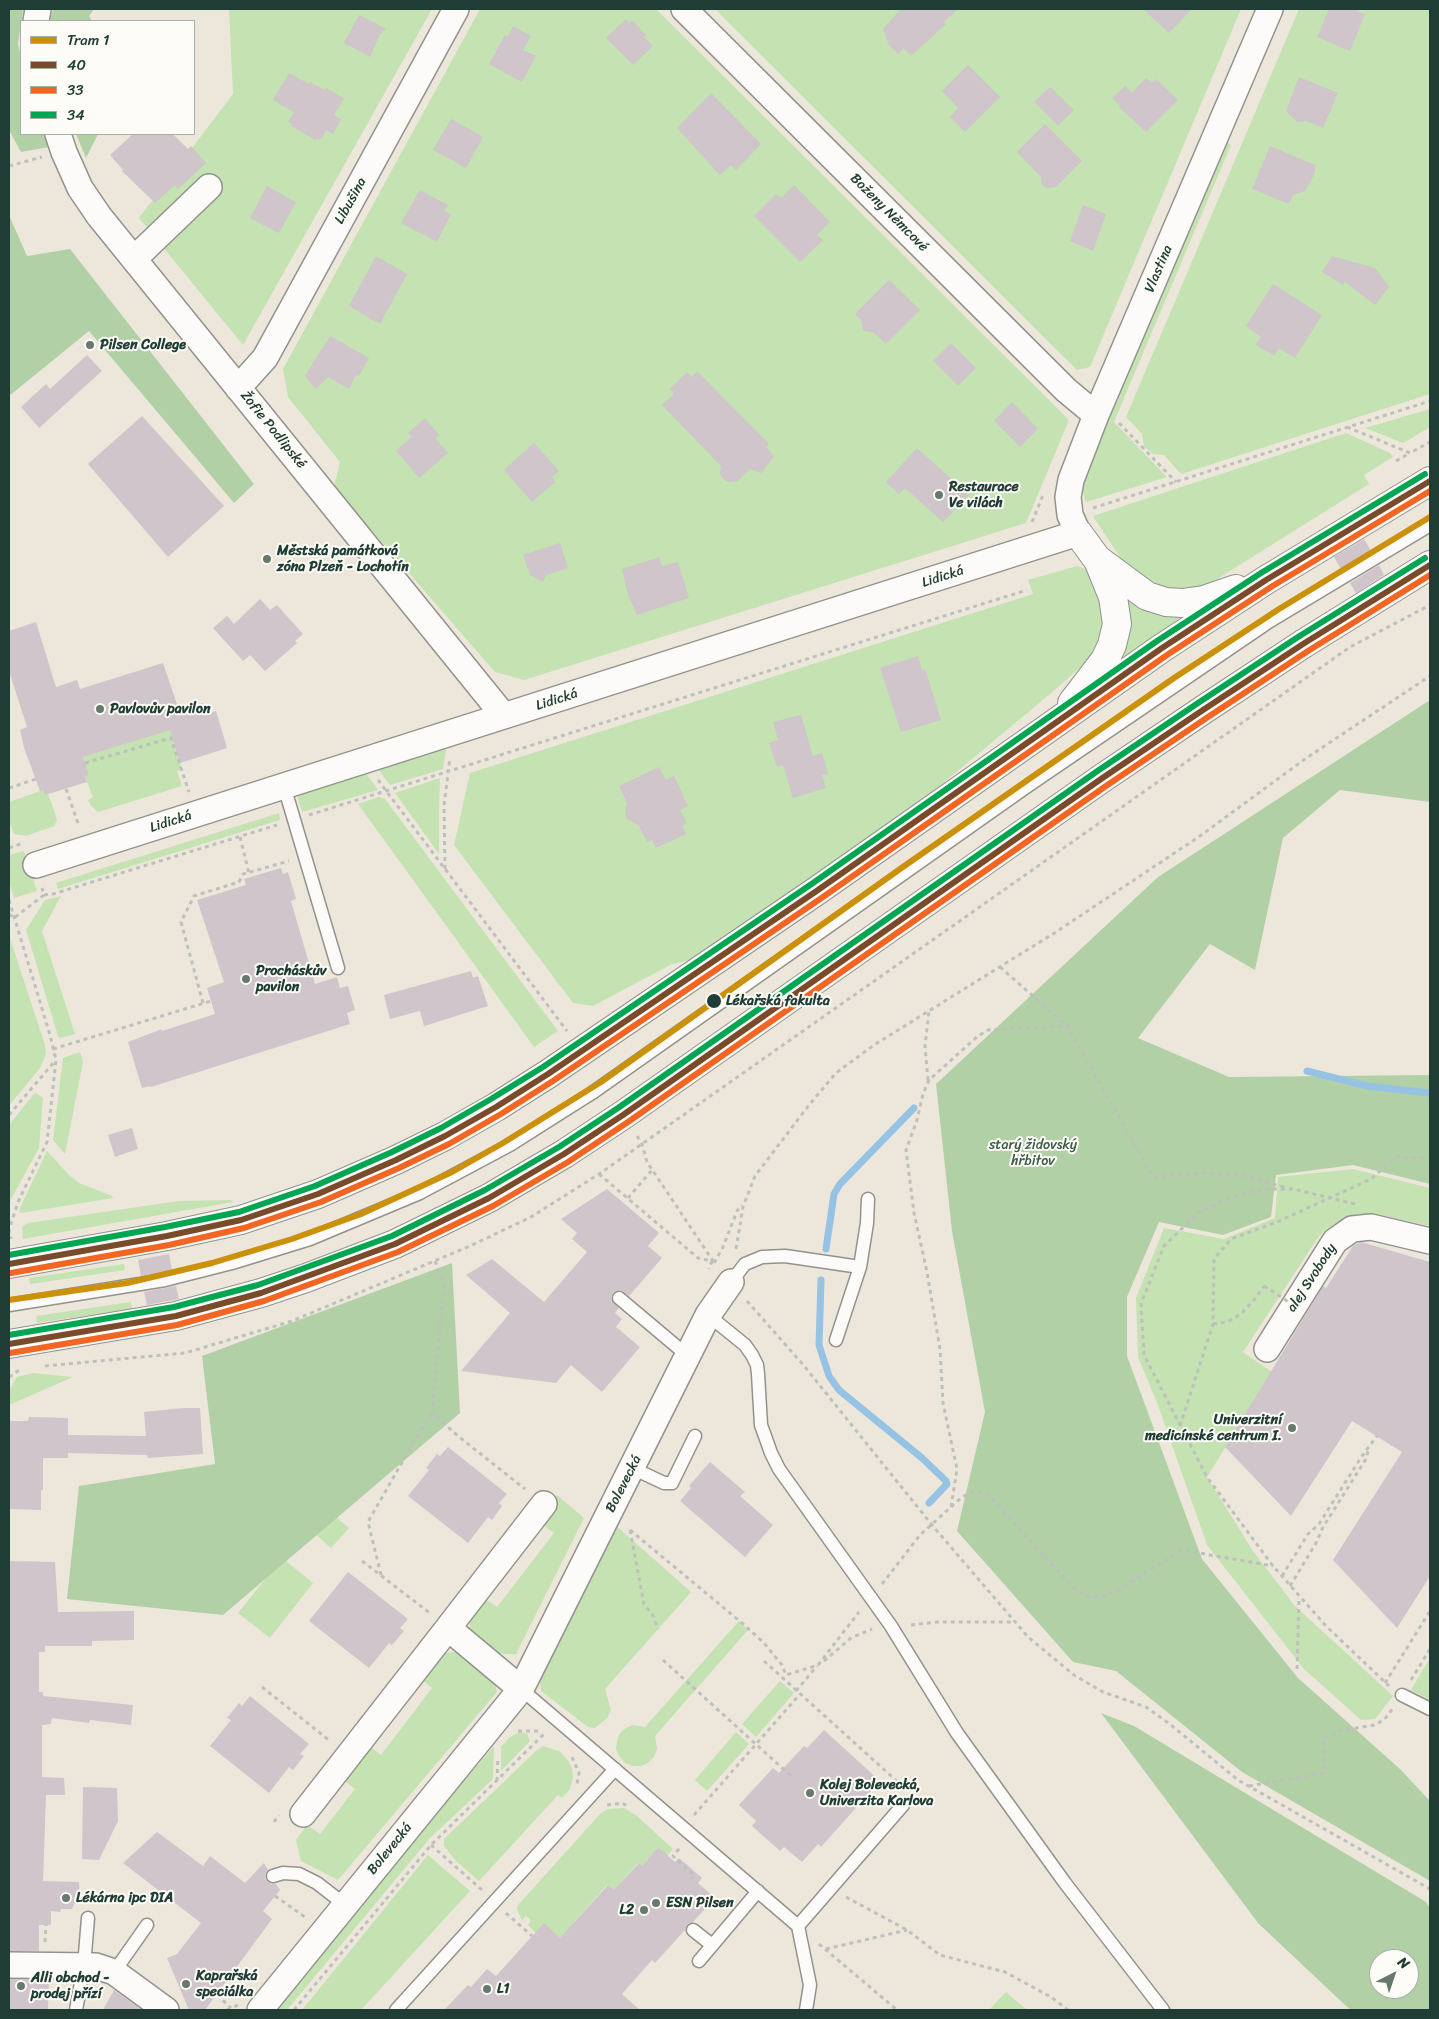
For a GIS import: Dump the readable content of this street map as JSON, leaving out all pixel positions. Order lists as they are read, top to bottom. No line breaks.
{"streets":{"street":["Libušina","Boženy Němcové","Vlastina","Žofie Podlipské","Lidická","alej Svobody","Bolevecká"]},"crossings":[["Libušina","Žofie Podlipské"],["Boženy Němcové","Vlastina"],["Vlastina","Lidická"],["Žofie Podlipské","Lidická"]],"parks":["starý židovský hřbitov"],"places":["Pilsen College","Restaurace Ve vilách","Městská památková zóna Plzeň - Lochotín","Pavlovův pavilon","Procháskův pavilon","Lékařská fakulta","Univerzitní medicínské centrum I.","Kolej Bolevecká, Univerzita Karlova","Lékárna ipc DIA","ESN Pilsen","L2","Kaprařská speciálka","Alli obchod - prodej přízí","L1"],"lines":["transit line 34","transit line 40","transit line 33","tram line 1"],"legend":["Tram 1","40","33","34"],"north":"top right"}
